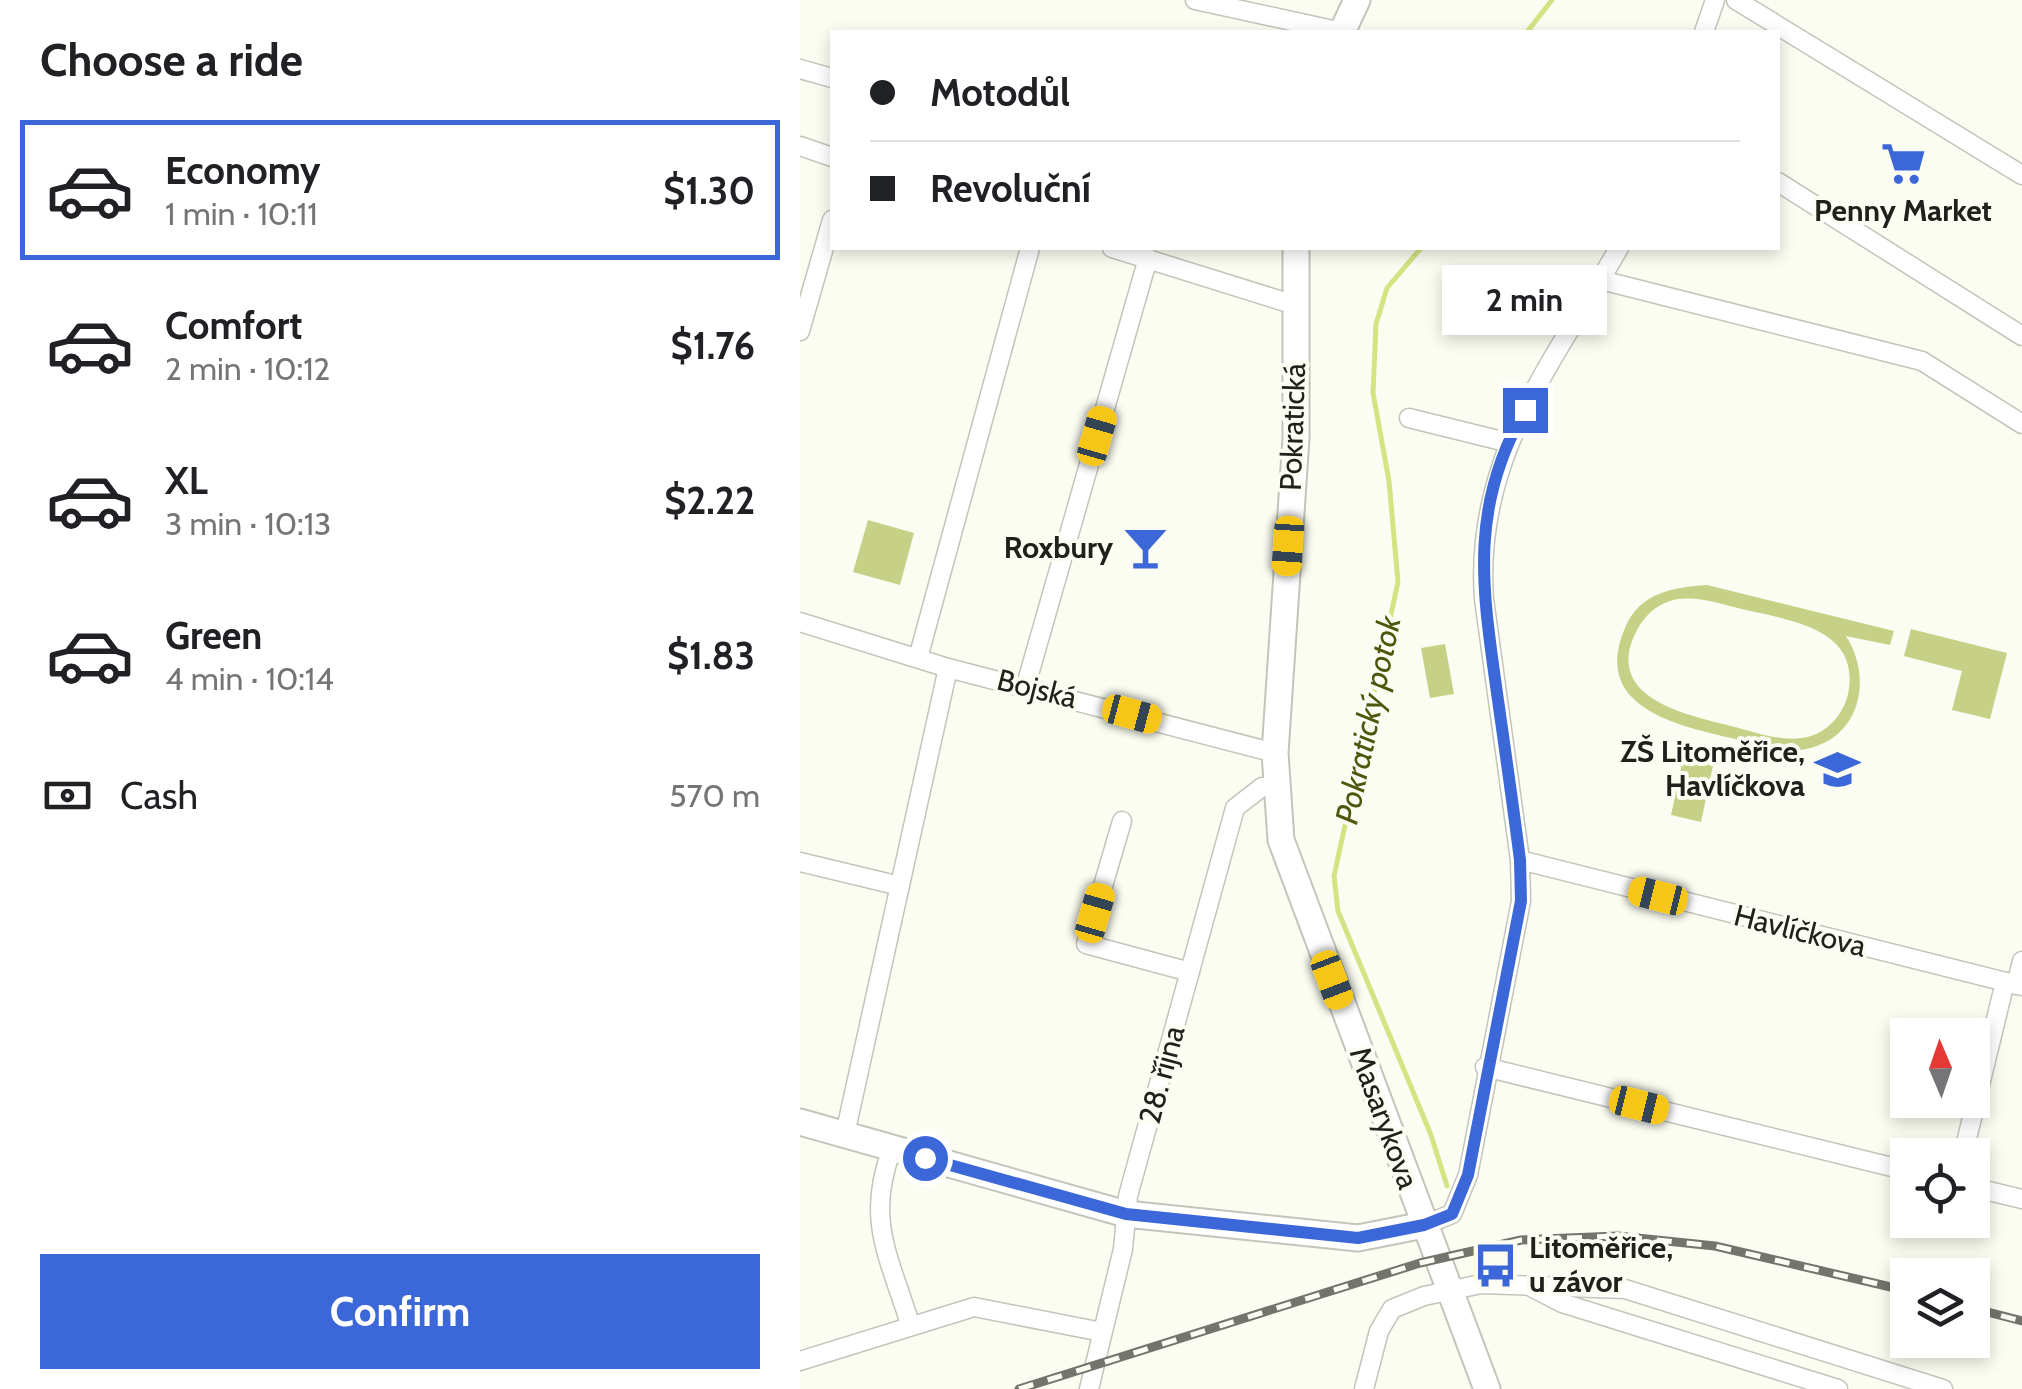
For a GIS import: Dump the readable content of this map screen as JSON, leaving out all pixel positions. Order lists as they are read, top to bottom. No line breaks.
{"streets":{"street":["Pokratická","Bojská","Havlíčkova","28. října","Masarykova"]},"crossings":[["Pokratická","Bojská"],["Pokratická","28. října"],["Pokratická","Masarykova"],["28. října","Masarykova"]],"water":["Pokratický potok"],"places":{"supermarket":["Penny Market"],"bar":["Roxbury"],"school or university":["ZŠ Litoměřice, Havlíčkova"],"bus stop":["Litoměřice, u závor"]},"north":"top","page":{"heading":"Choose a ride","banner":["Motodůl","Revoluční"],"list":[{"name":"Economy","note":"1 min · 10:11","value":"$1.30"},{"name":"Comfort","note":"2 min · 10:12","value":"$1.76"},{"name":"XL","note":"3 min · 10:13","value":"$2.22"},{"name":"Green","note":"4 min · 10:14","value":"$1.83"}],"bubble":"2 min","pay":["Cash","570 m"],"buttons":"Confirm"}}
